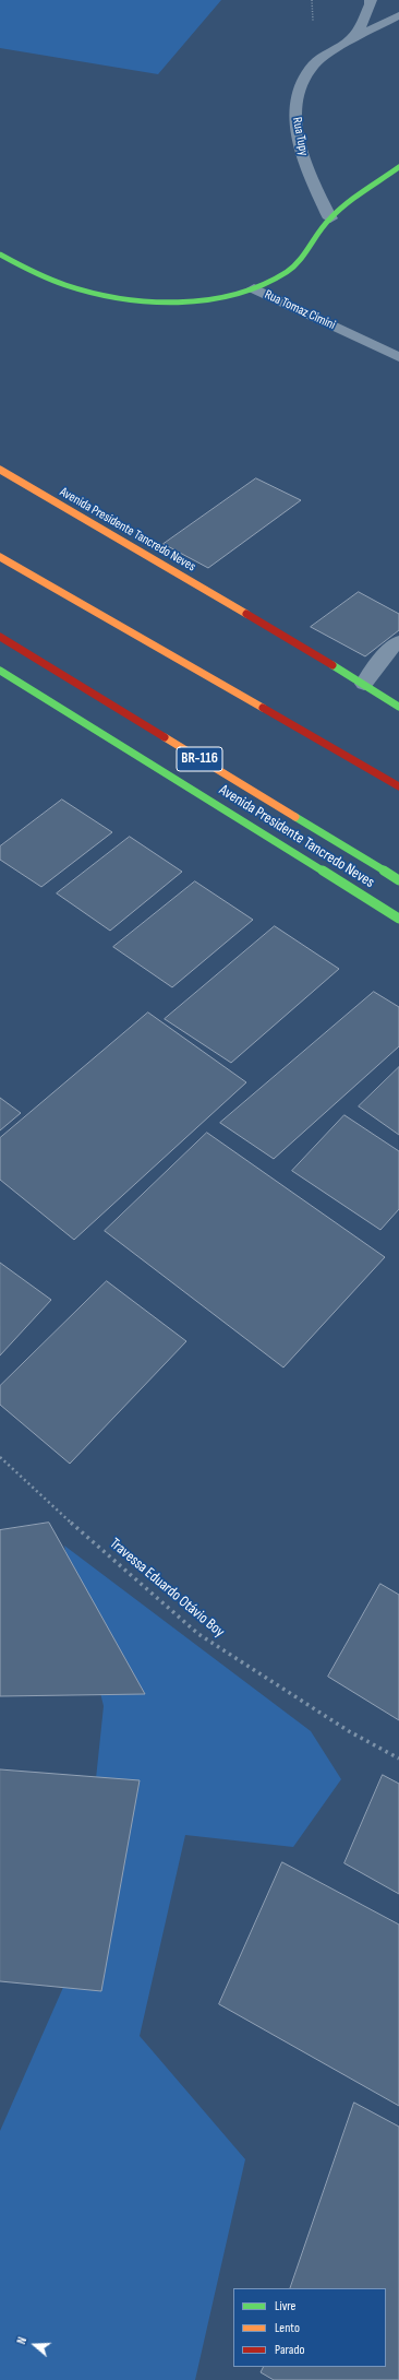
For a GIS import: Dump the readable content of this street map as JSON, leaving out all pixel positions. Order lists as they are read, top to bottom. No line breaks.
{"streets":{"main road":["Rua Tomaz Cimini","Avenida Presidente Tancredo Neves","BR-116"],"street":["Rua Tupy"],"path":["Travessa Eduardo Otávio Boy"]},"crossings":[["Rua Tupy","Rua Tomaz Cimini"]],"legend":["Livre","Lento","Parado"],"north":"left"}
